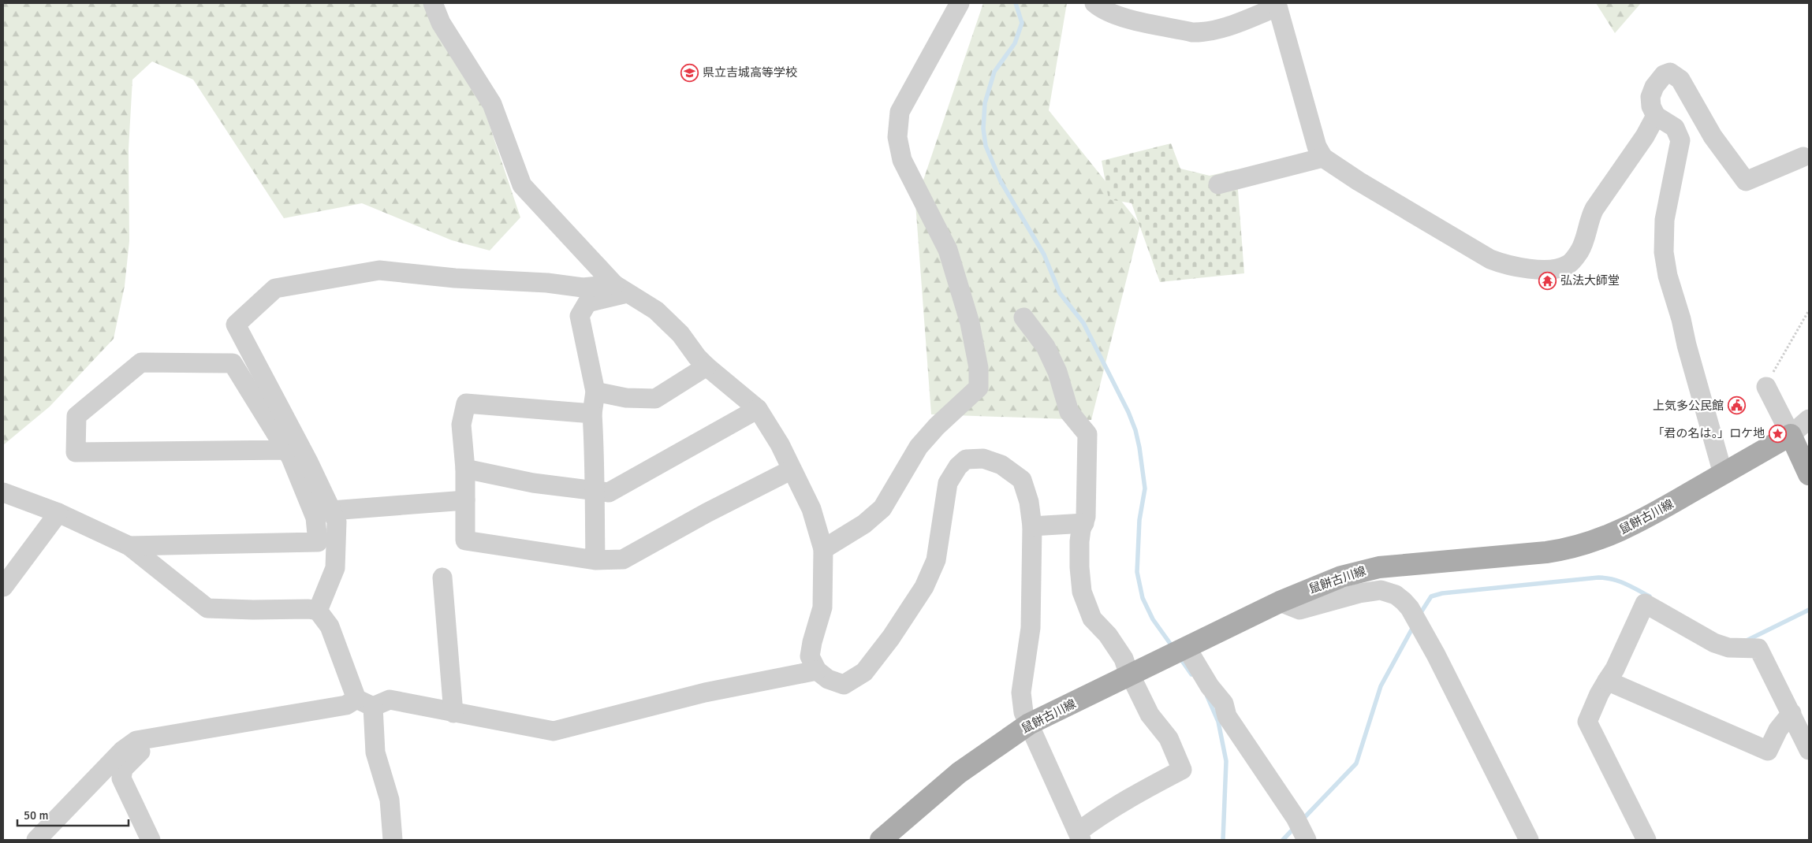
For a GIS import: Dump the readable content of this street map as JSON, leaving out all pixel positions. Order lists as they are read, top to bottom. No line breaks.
{"streets":{"main road":["鼠餅古川線"]},"places":{"school or university":["県立吉城高等学校"],"temple":["弘法大師堂"],"public building":["上気多公民館"],"place":["「君の名は。」ロケ地"]},"scale_bar":"50 m"}
